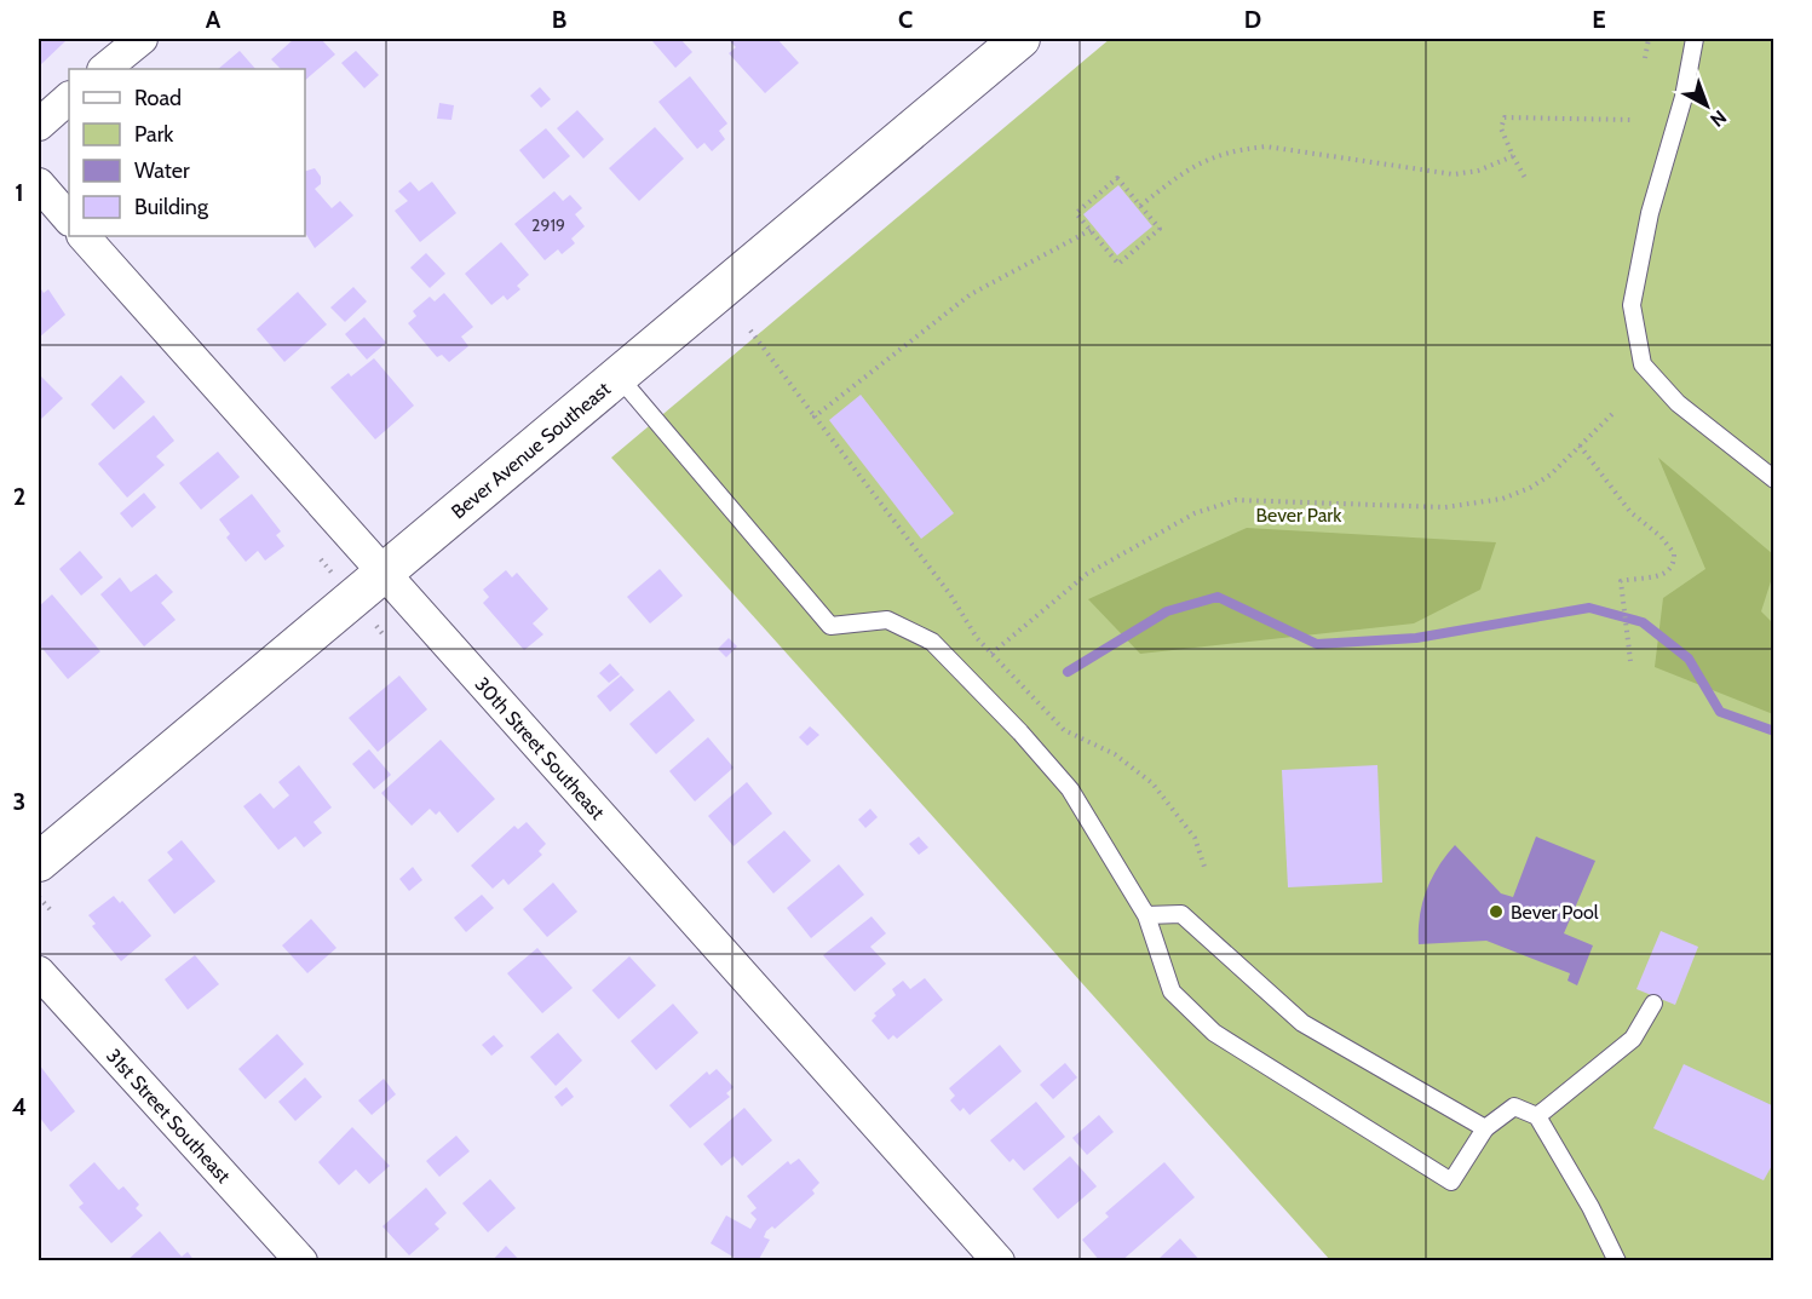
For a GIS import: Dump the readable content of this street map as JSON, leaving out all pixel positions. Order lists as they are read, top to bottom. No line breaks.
{"streets":{"street":["Bever Avenue Southeast","30th Street Southeast","31st Street Southeast"]},"crossings":[["Bever Avenue Southeast","30th Street Southeast"]],"parks":["Bever Park"],"places":["Bever Pool"],"house_numbers":["2919"],"legend":["Road","Park","Water","Building"],"north":"bottom right","grid":{"columns":["A","B","C","D","E"],"rows":["1","2","3","4"]}}
